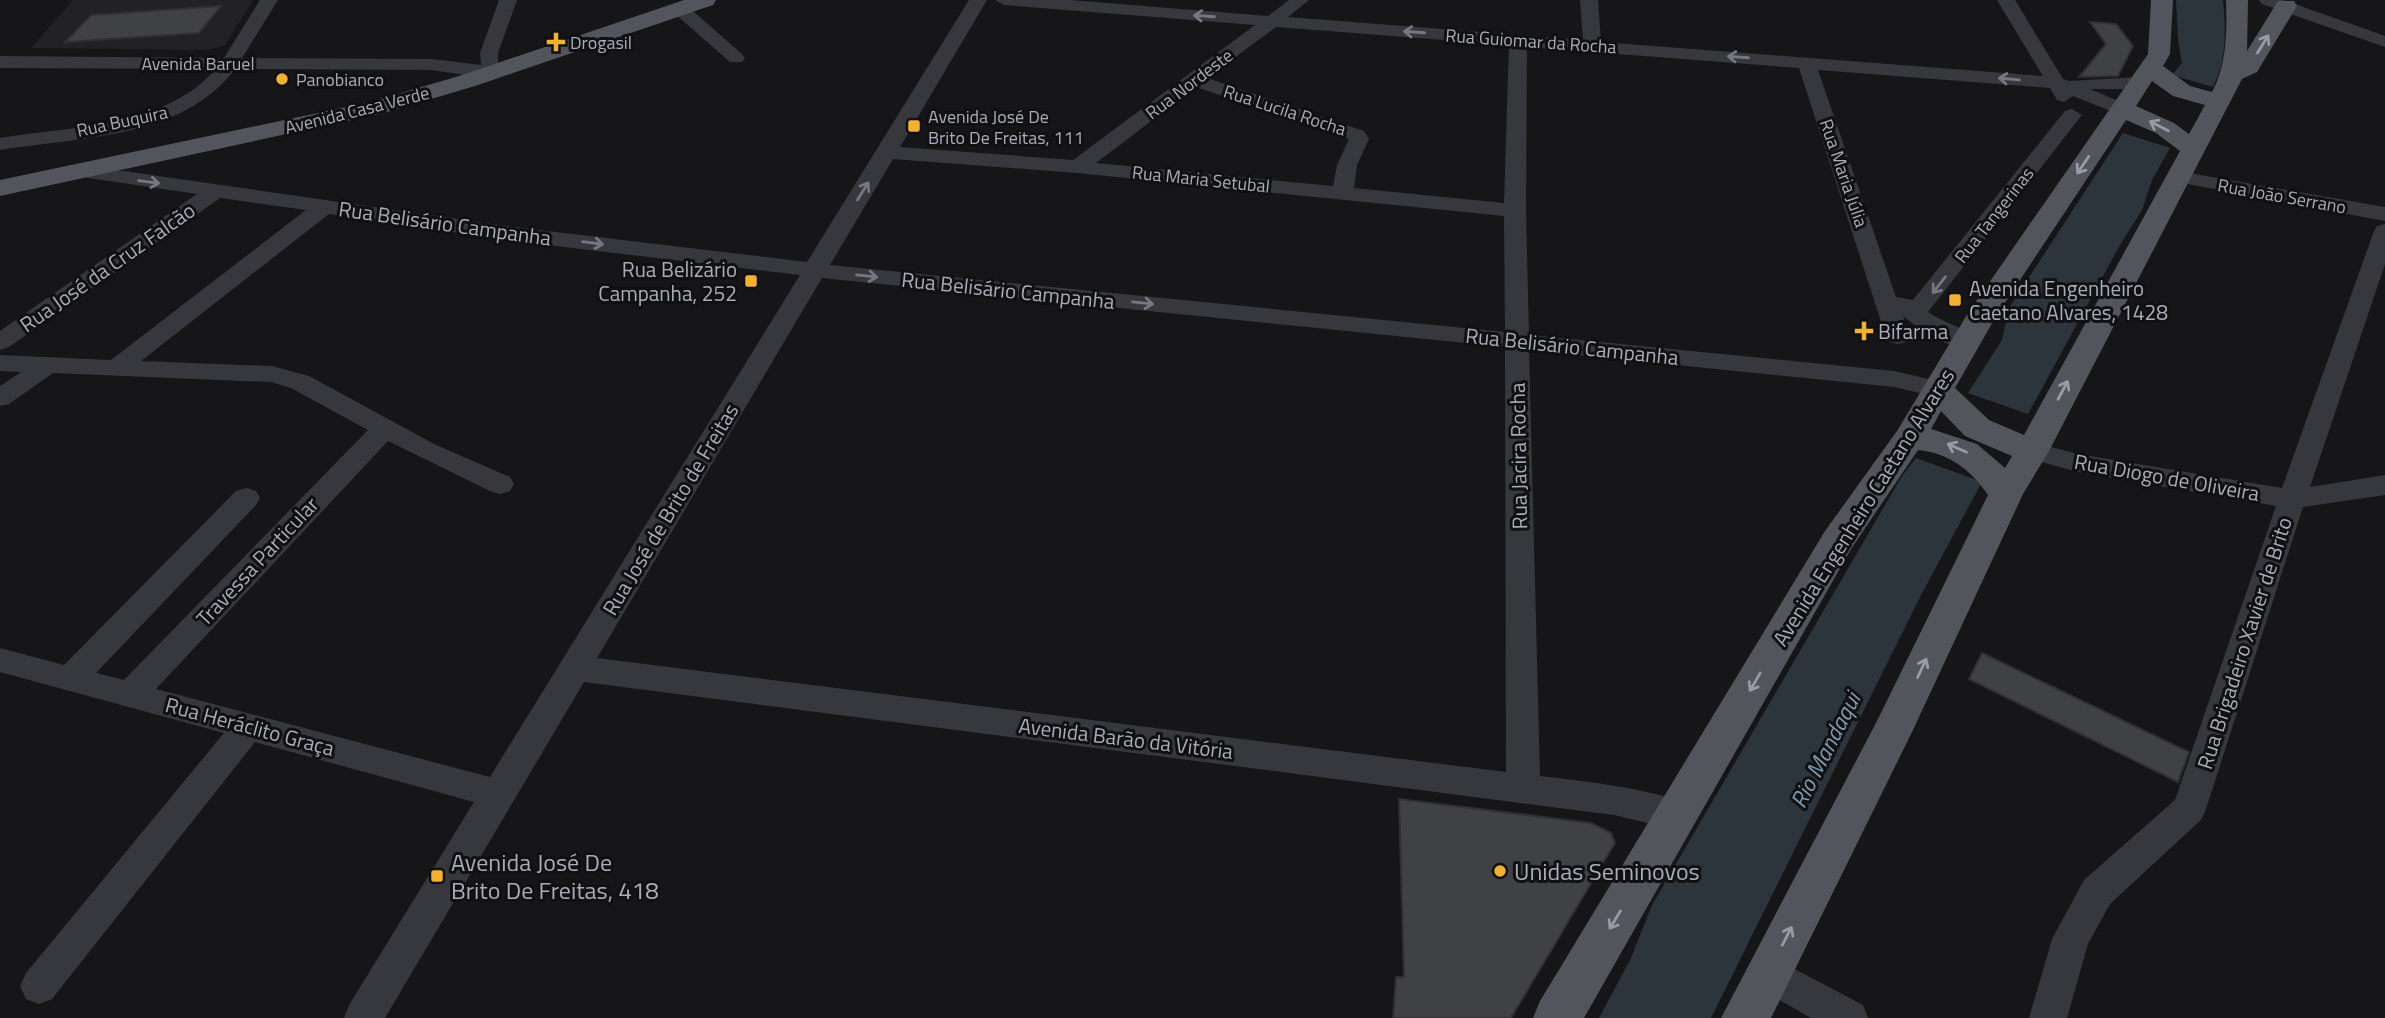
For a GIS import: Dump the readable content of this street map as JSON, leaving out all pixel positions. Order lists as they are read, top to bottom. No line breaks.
{"streets":{"main road":["Avenida Casa Verde","Avenida Engenheiro Caetano Alvares"],"street":["Rua Guiomar da Rocha","Avenida Baruel","Rua Nordeste","Rua Lucila Rocha","Rua Buquira","Rua Maria Júlia","Rua Maria Setubal","Rua João Serrano","Rua Tangerinas","Rua Belisário Campanha","Rua José da Cruz Falcão","Rua Jacira Rocha","Rua Diogo de Oliveira","Rua José de Brito de Freitas","Travessa Particular","Rua Brigadeiro Xavier de Brito","Rua Heráclito Graça","Avenida Barão da Vitória"]},"crossings":[["Rua Guiomar da Rocha","Rua Nordeste"],["Rua Guiomar da Rocha","Rua Maria Júlia"],["Rua Guiomar da Rocha","Rua Jacira Rocha"],["Rua Guiomar da Rocha","Avenida Engenheiro Caetano Alvares"],["Avenida Baruel","Avenida Casa Verde"],["Avenida Baruel","Rua Buquira"],["Rua Nordeste","Rua Lucila Rocha"],["Rua Nordeste","Rua Maria Setubal"],["Avenida Casa Verde","Rua Belisário Campanha"],["Rua Lucila Rocha","Rua Maria Setubal"],["Rua Maria Júlia","Rua Tangerinas"],["Rua Maria Júlia","Avenida Engenheiro Caetano Alvares"],["Rua Maria Setubal","Rua Jacira Rocha"],["Rua Maria Setubal","Rua José de Brito de Freitas"],["Rua Belisário Campanha","Rua José da Cruz Falcão"],["Rua Belisário Campanha","Rua Jacira Rocha"],["Rua Belisário Campanha","Avenida Engenheiro Caetano Alvares"],["Rua Belisário Campanha","Rua José de Brito de Freitas"],["Rua Jacira Rocha","Avenida Barão da Vitória"],["Rua Diogo de Oliveira","Rua Brigadeiro Xavier de Brito"],["Avenida Engenheiro Caetano Alvares","Avenida Barão da Vitória"],["Rua José de Brito de Freitas","Rua Heráclito Graça"],["Rua José de Brito de Freitas","Avenida Barão da Vitória"],["Travessa Particular","Rua Heráclito Graça"]],"one_way":["Rua Guiomar da Rocha","Rua Tangerinas","Rua Belisário Campanha"],"water":["Rio Mandaqui"],"places":{"health":["Drogasil","Bifarma"],"other":["Panobianco","Unidas Seminovos"],"transit":["Avenida José De Brito De Freitas, 111","Rua Belizário Campanha, 252","Avenida Engenheiro Caetano Alvares, 1428","Avenida José De Brito De Freitas, 418"]}}
